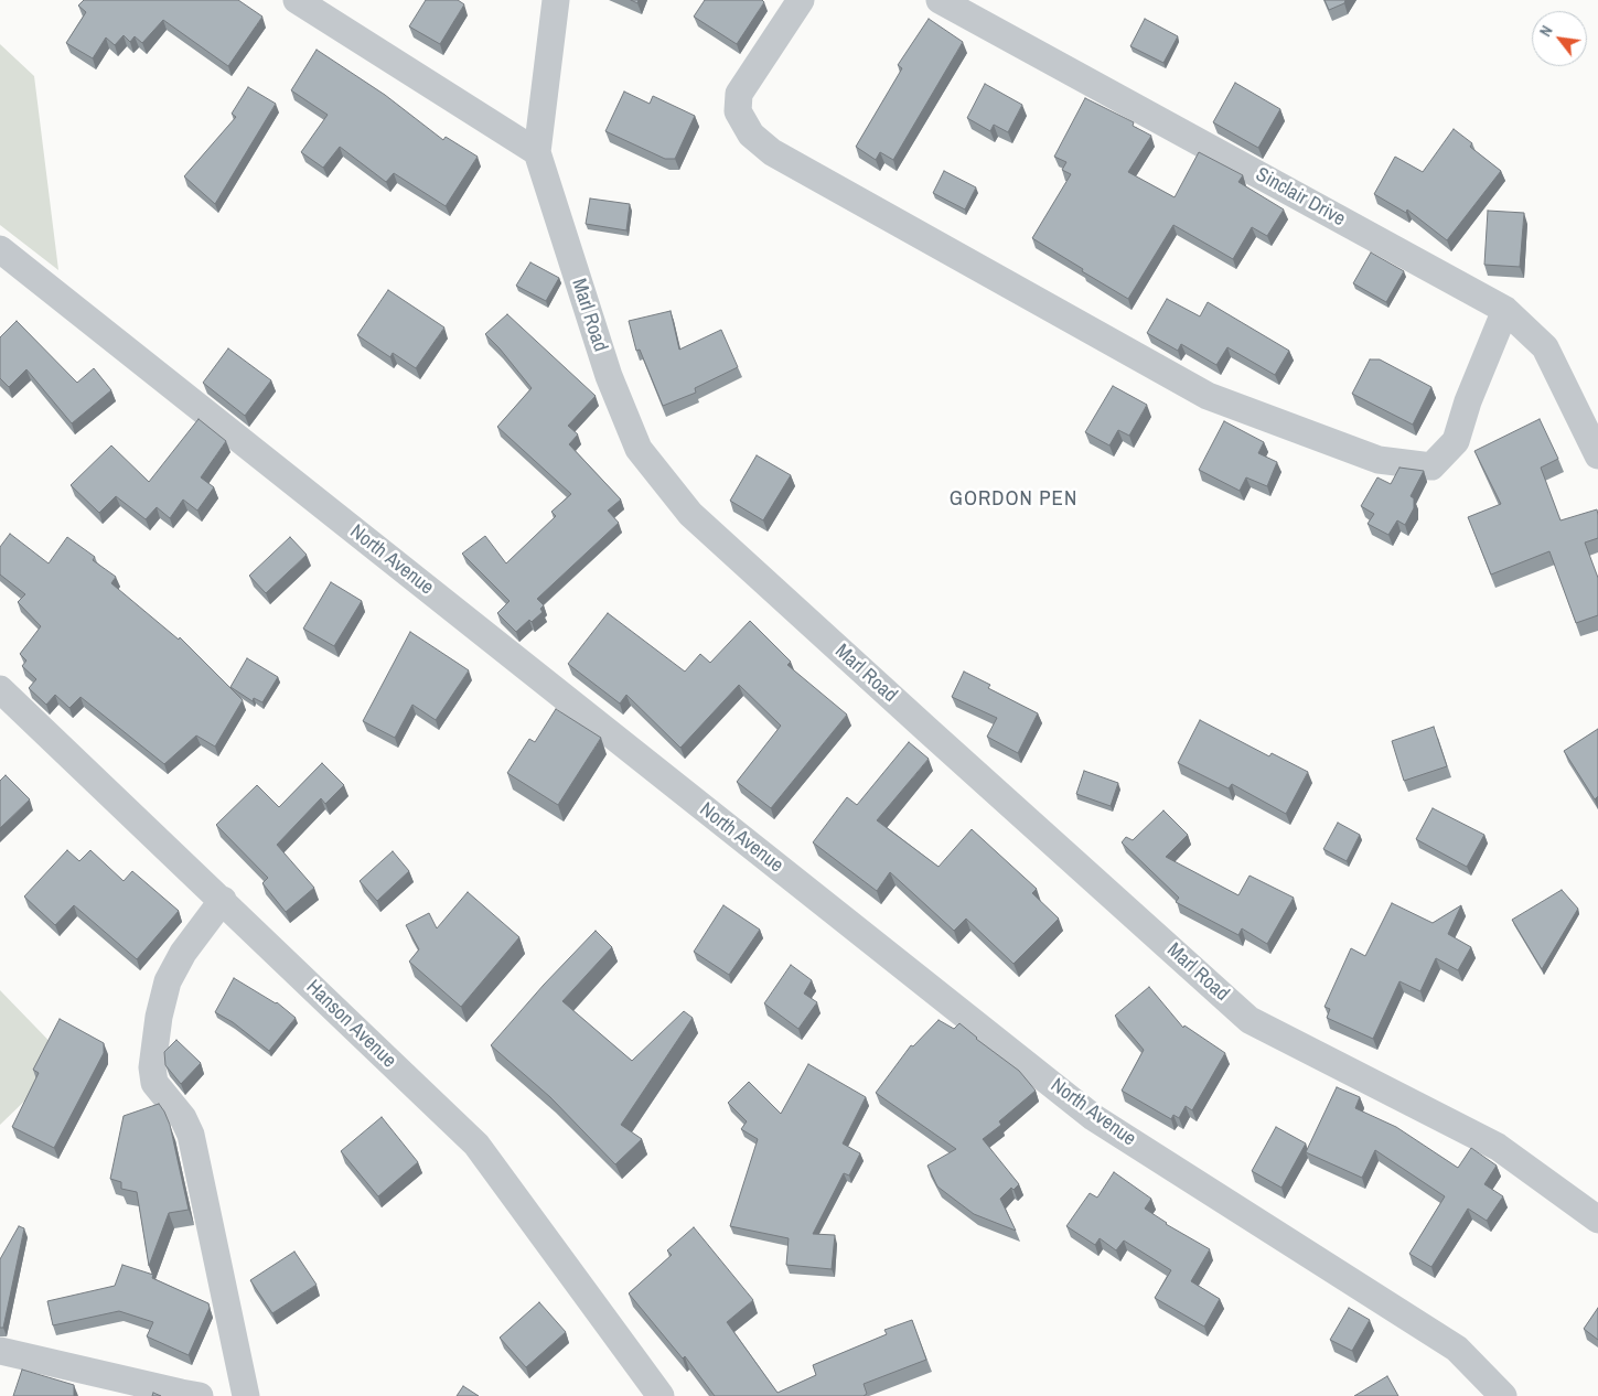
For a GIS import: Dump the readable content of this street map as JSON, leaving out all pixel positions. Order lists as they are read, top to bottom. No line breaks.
{"streets":{"street":["Sinclair Drive","Marl Road","North Avenue","Hanson Avenue"]},"districts":["GORDON PEN"],"north":"top left"}
